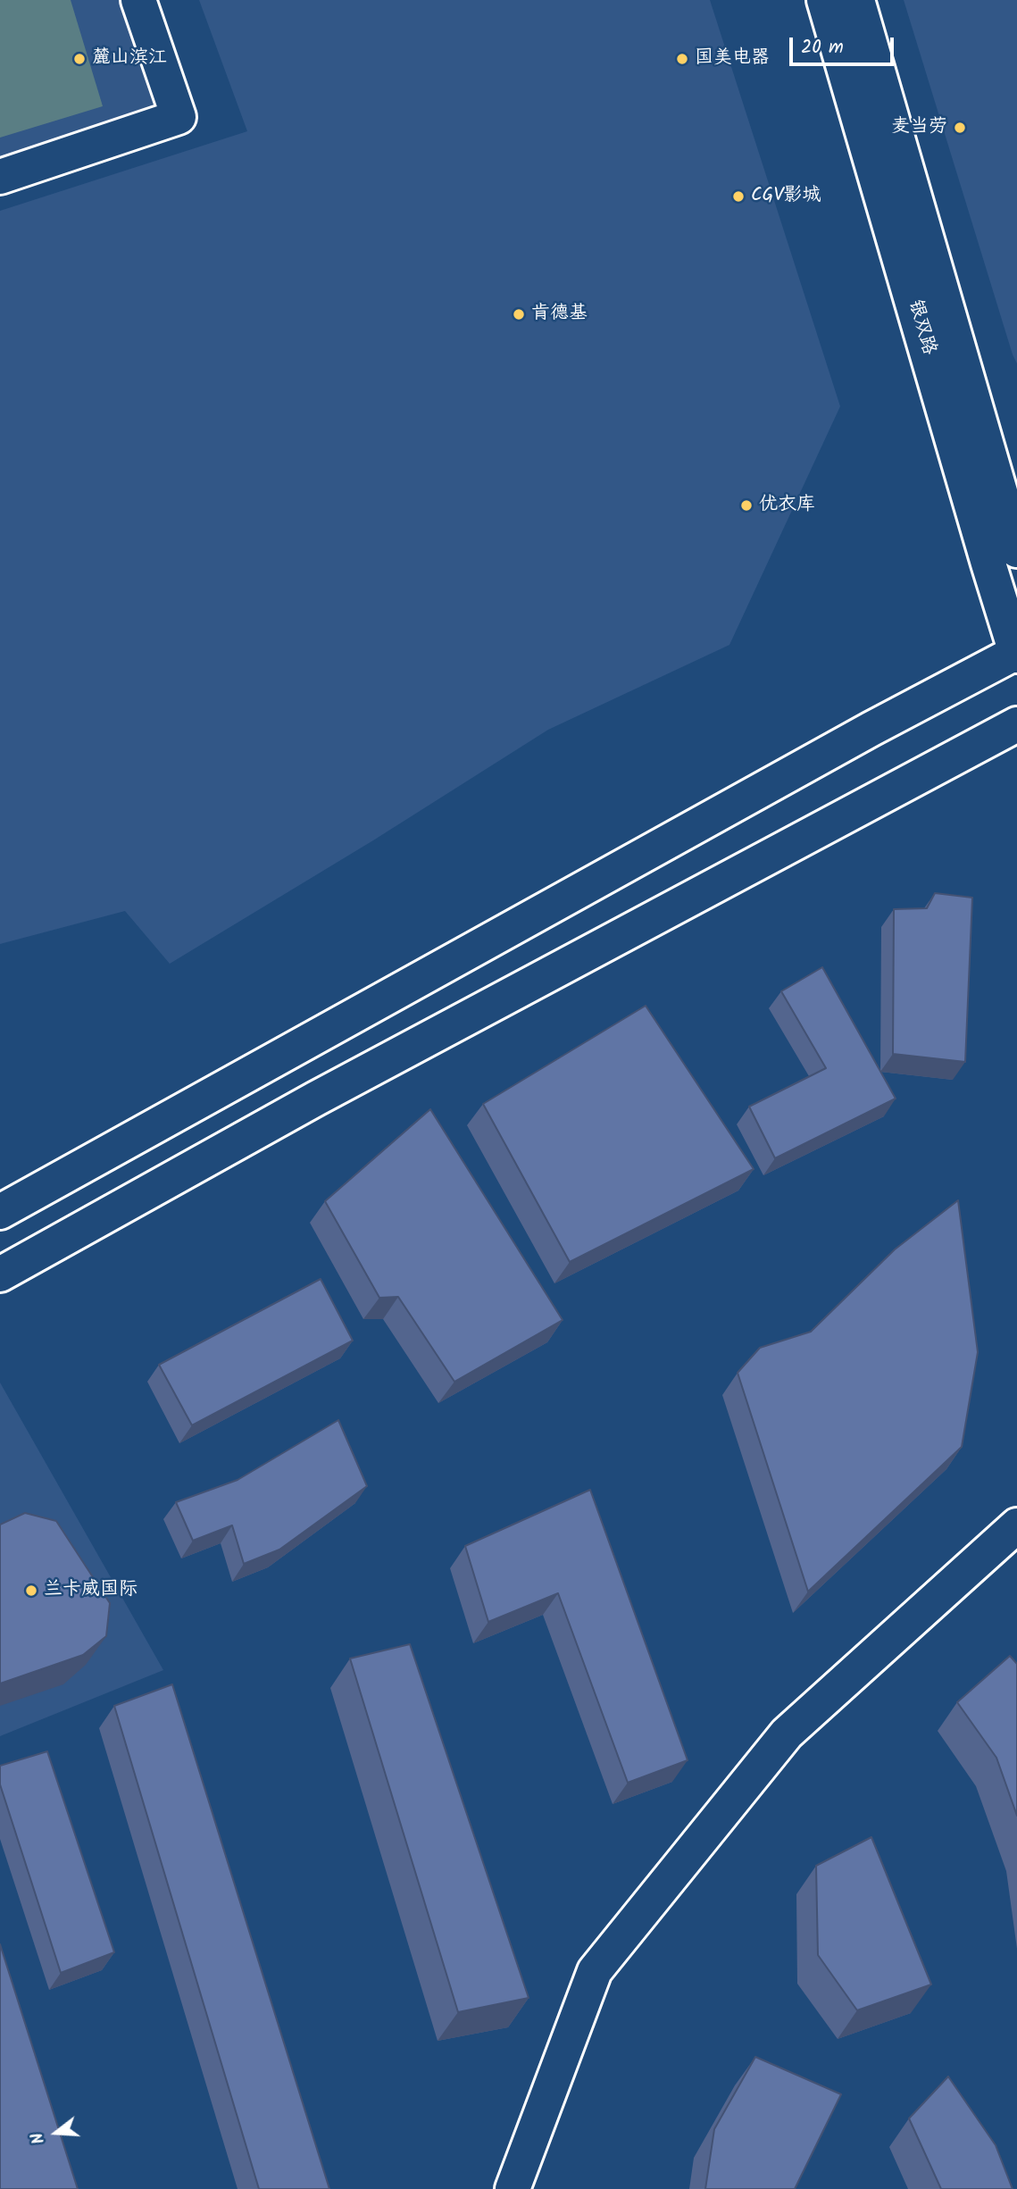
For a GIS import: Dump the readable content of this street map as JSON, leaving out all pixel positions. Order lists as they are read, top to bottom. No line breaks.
{"streets":{"main road":["银双路"]},"places":["麓山滨江","国美电器","麦当劳","CGV影城","肯德基","优衣库","兰卡威国际"],"scale_bar":"20 m","north":"left"}
